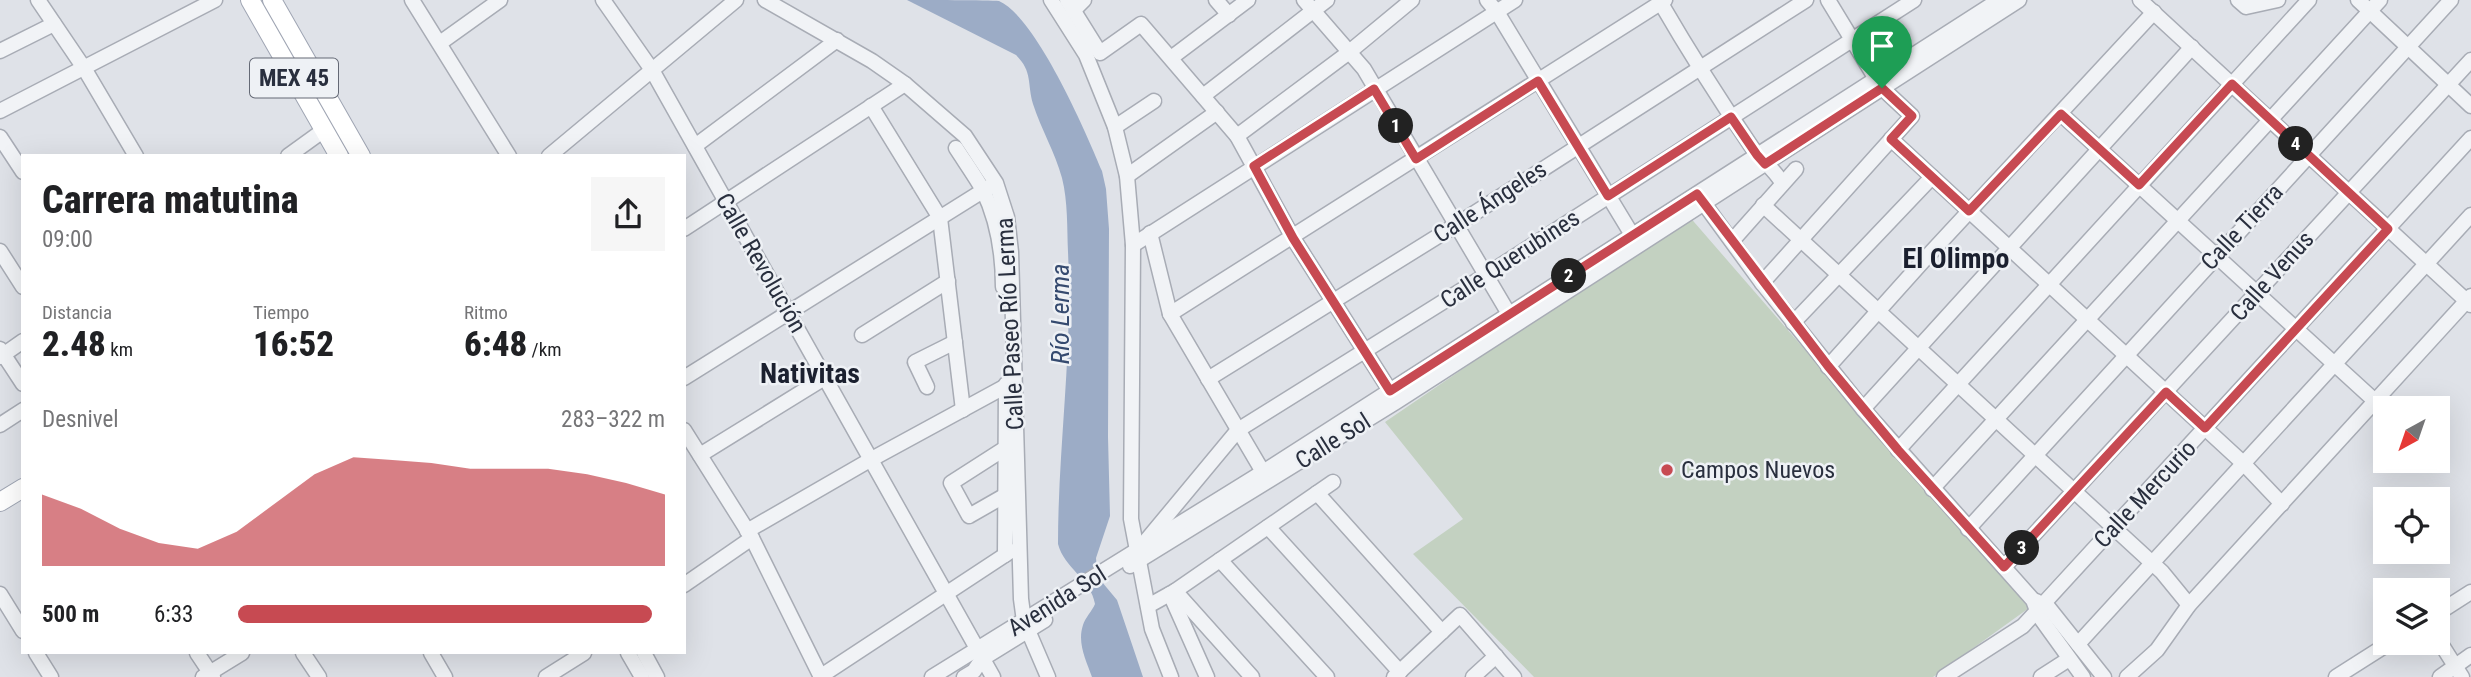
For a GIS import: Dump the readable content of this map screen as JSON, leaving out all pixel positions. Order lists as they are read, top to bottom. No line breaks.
{"streets":{"main road":["MEX 45"],"street":["Calle Ángeles","Calle Tierra","Calle Querubines","Calle Revolución","Calle Venus","Calle Paseo Río Lerma","Calle Sol","Calle Mercurio","Avenida Sol"]},"crossings":[["Calle Querubines","Calle Sol"],["Calle Querubines","Avenida Sol"],["Calle Revolución","Avenida Sol"],["Calle Paseo Río Lerma","Avenida Sol"],["Calle Sol","Avenida Sol"]],"districts":["El Olimpo","Nativitas"],"water":["Río Lerma"],"places":["Campos Nuevos"],"north":"bottom left","page":{"pins":["1","4","2","3"],"heading":["Carrera matutina","09:00"],"stats":[["Distancia","2.48 km"],["Tiempo","16:52"],["Ritmo","6:48 /km"]],"chart":["Desnivel","283–322 m"],"list":[{"name":"500 m","note":"6:33"}]}}
